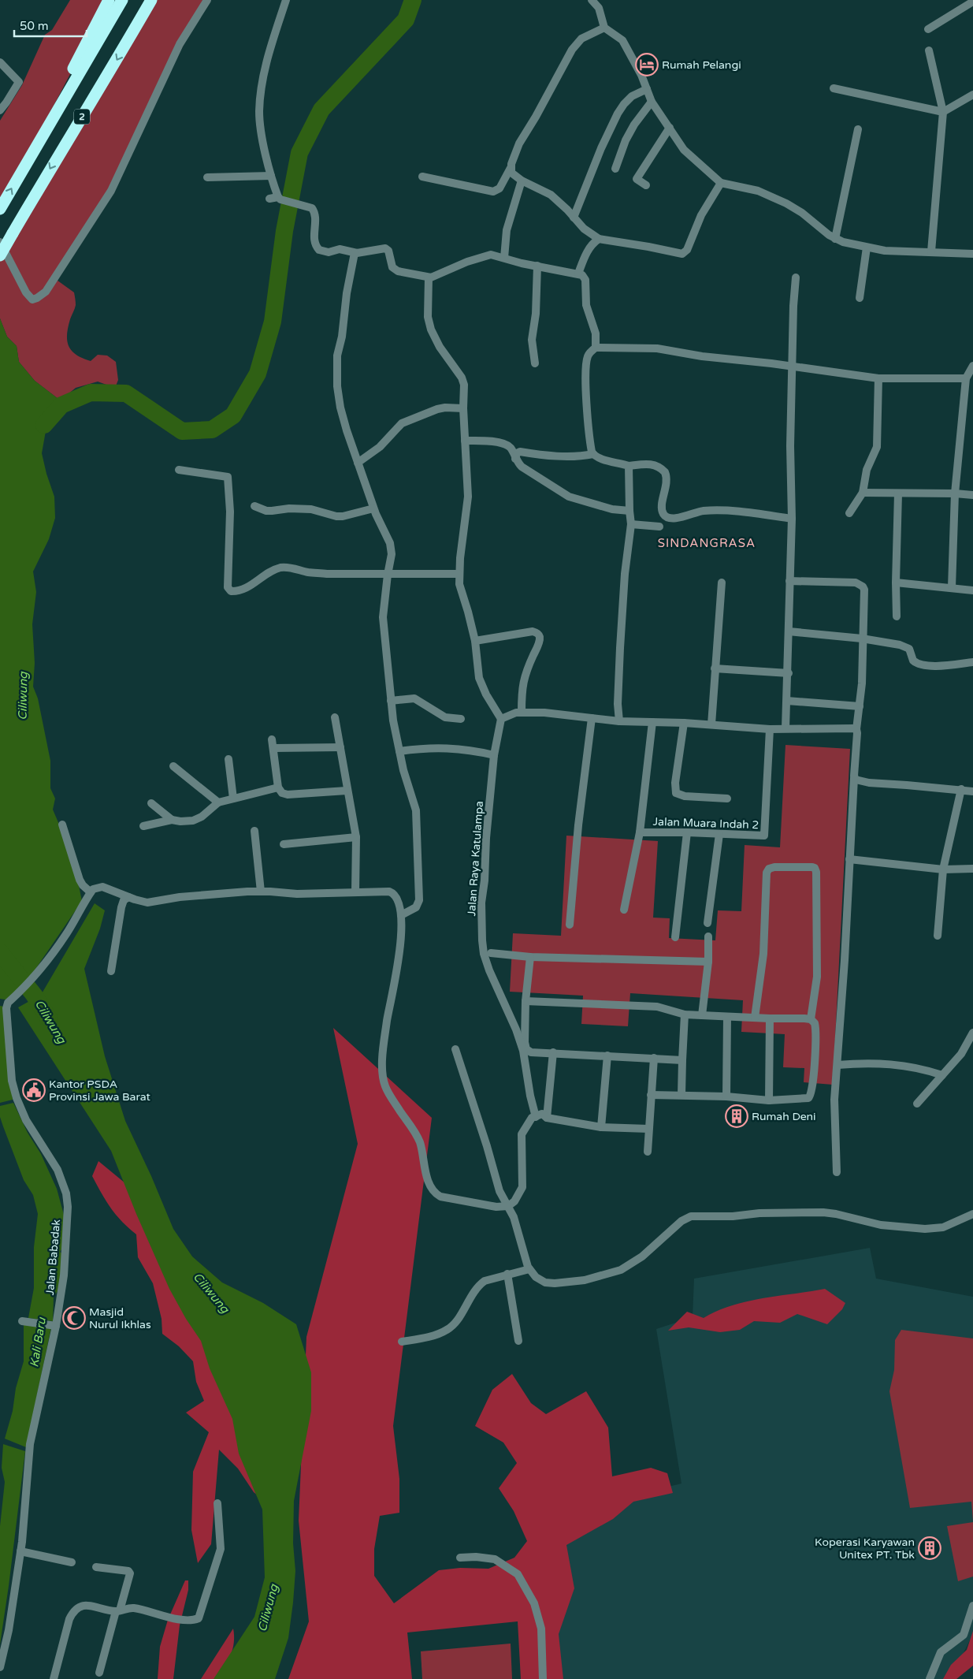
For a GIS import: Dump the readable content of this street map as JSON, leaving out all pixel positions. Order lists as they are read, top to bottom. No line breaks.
{"streets":{"highway":["2"],"street":["Jalan Muara Indah 2","Jalan Raya Katulampa","Jalan Babadak"]},"districts":["SINDANGRASA"],"water":["Ciliwung","Kali Baru"],"places":{"hotel":["Rumah Pelangi"],"public building":["Kantor PSDA Provinsi Jawa Barat"],"building":["Rumah Deni","Koperasi Karyawan Unitex PT. Tbk"],"mosque":["Masjid Nurul Ikhlas"]},"scale_bar":"50 m"}
